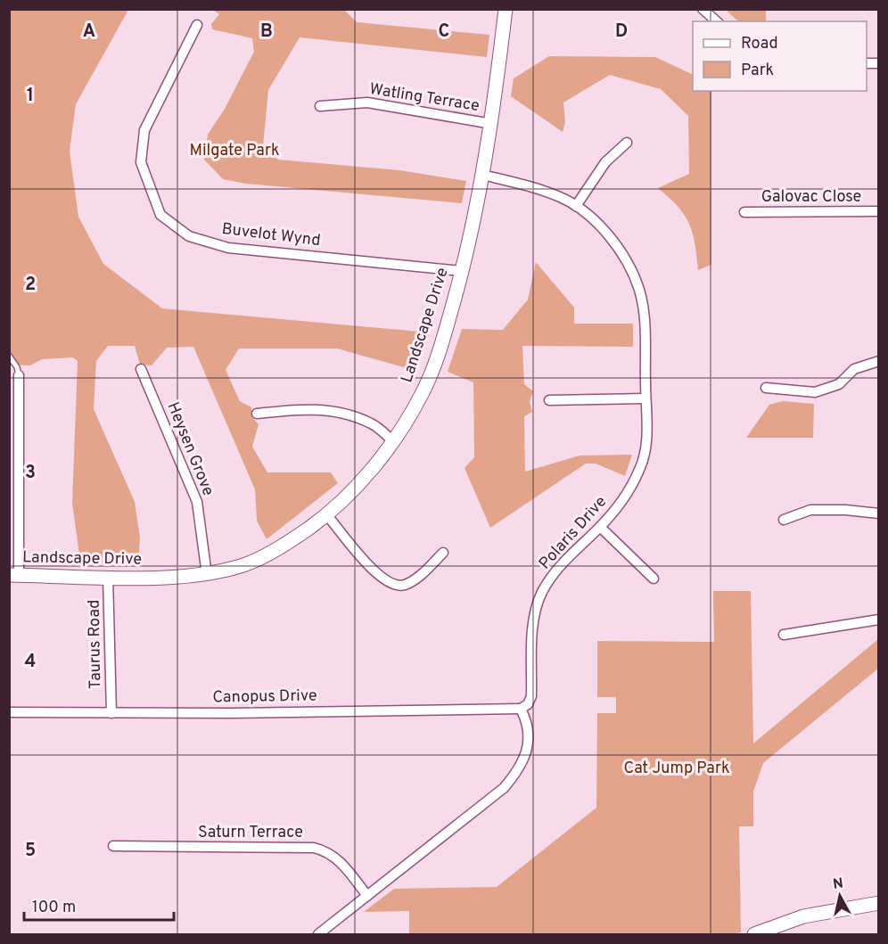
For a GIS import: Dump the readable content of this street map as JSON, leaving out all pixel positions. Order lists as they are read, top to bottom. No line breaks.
{"streets":{"street":["Watling Terrace","Galovac Close","Buvelot Wynd","Landscape Drive","Heysen Grove","Polaris Drive","Taurus Road","Canopus Drive","Saturn Terrace"]},"crossings":[["Watling Terrace","Landscape Drive"],["Buvelot Wynd","Landscape Drive"],["Landscape Drive","Heysen Grove"],["Landscape Drive","Polaris Drive"],["Landscape Drive","Taurus Road"],["Polaris Drive","Canopus Drive"],["Taurus Road","Canopus Drive"]],"parks":["Milgate Park","Cat Jump Park"],"legend":["Road","Park"],"scale_bar":"100 m","north":"top","grid":{"columns":["A","B","C","D"],"rows":["1","2","3","4","5"]}}
